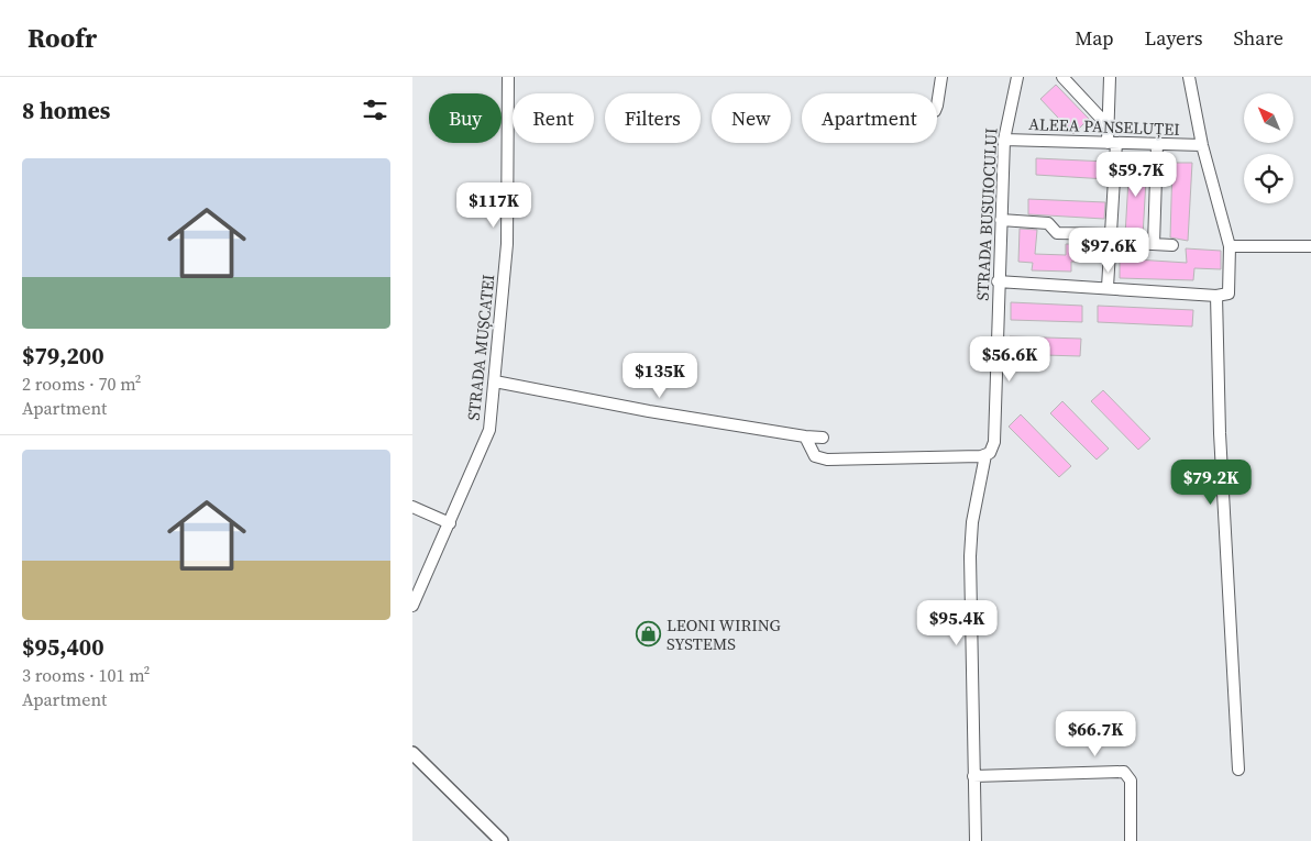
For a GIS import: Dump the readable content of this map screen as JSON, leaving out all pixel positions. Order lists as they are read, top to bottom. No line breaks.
{"streets":{"street":["ALEEA PANSELUȚEI","STRADA BUSUIOCULUI","STRADA MUȘCATEI"]},"crossings":[["ALEEA PANSELUȚEI","STRADA BUSUIOCULUI"]],"places":{"shop":["LEONI WIRING SYSTEMS"]},"north":"top left","page":{"header":"Roofr","nav":["Map","Layers","Share"],"heading":"8 homes","chip":["Buy","Rent","Filters","New","Apartment"],"list":[{"name":"$79,200","note":"2 rooms · 70 m² · Apartment"},{"name":"$95,400","note":"3 rooms · 101 m² · Apartment"}],"price":["$59.7K","$117K","$97.6K","$56.6K","$135K","$79.2K","$95.4K","$66.7K"]}}
